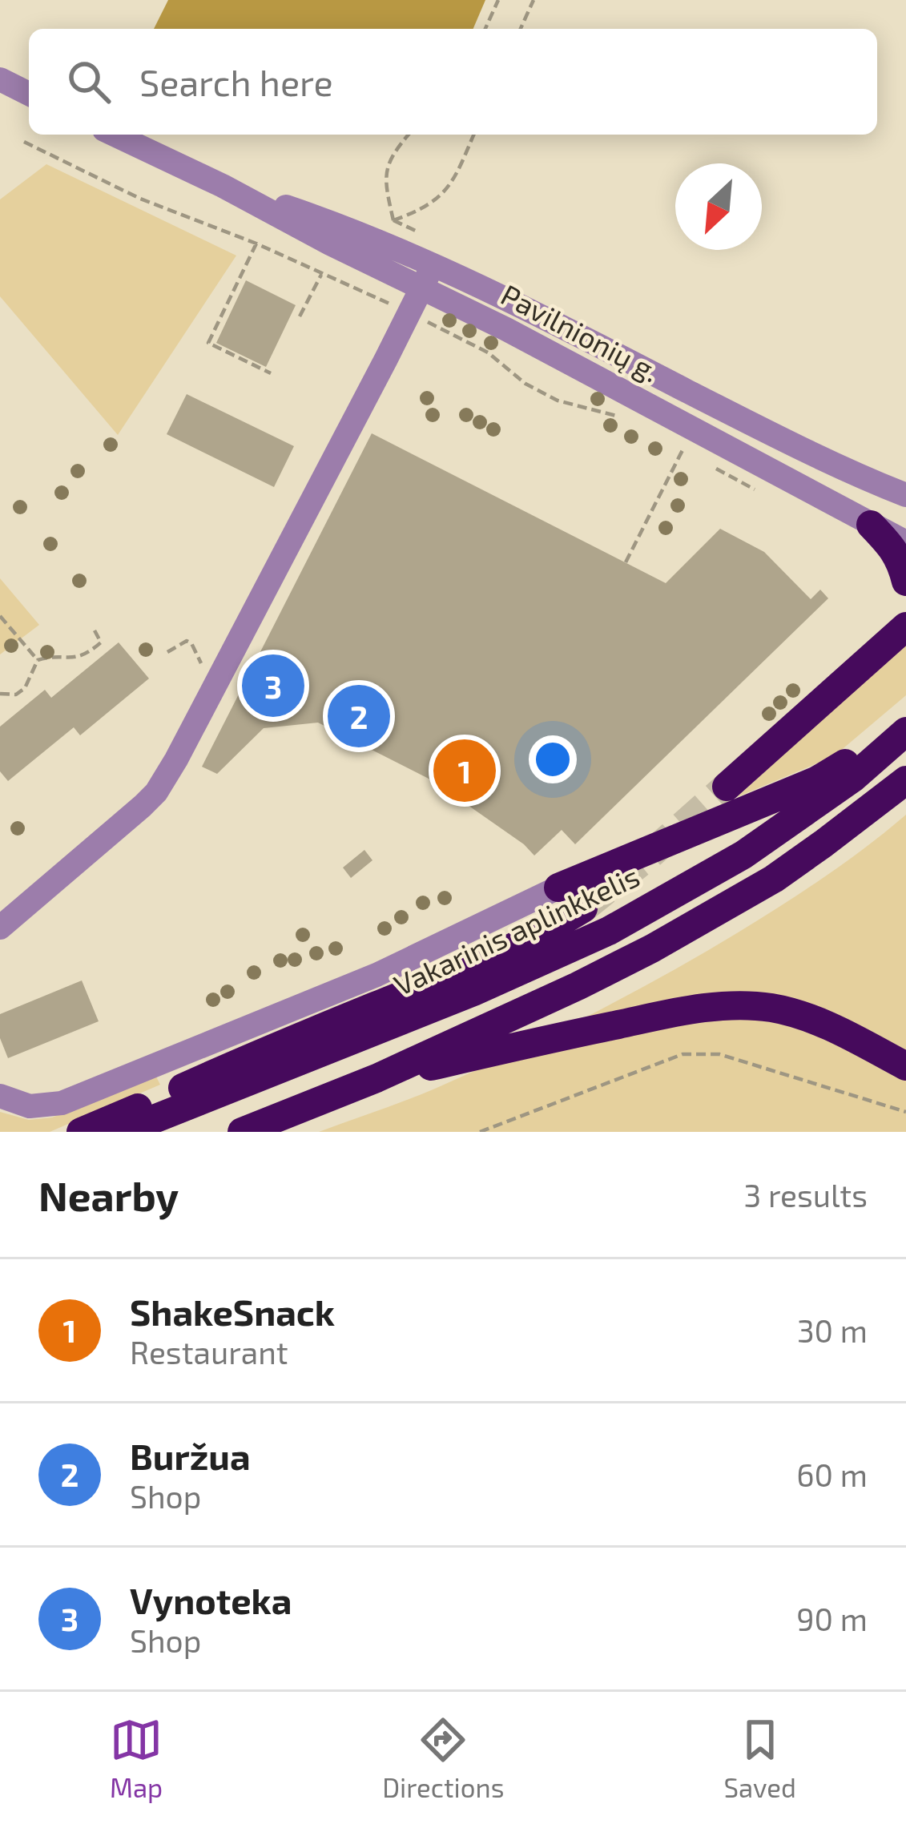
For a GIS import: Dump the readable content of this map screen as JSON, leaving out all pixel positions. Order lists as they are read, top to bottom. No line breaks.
{"streets":{"highway":["Vakarinis aplinkkelis"],"street":["Pavilnionių g."]},"north":"bottom left","page":{"search":"Search here","pins":["3","2","1"],"heading":["Nearby","3 results"],"list":[{"mark":"1","name":"ShakeSnack","note":"Restaurant","value":"30 m"},{"mark":"2","name":"Buržua","note":"Shop","value":"60 m"},{"mark":"3","name":"Vynoteka","note":"Shop","value":"90 m"}],"nav":["Map","Directions","Saved"]}}
